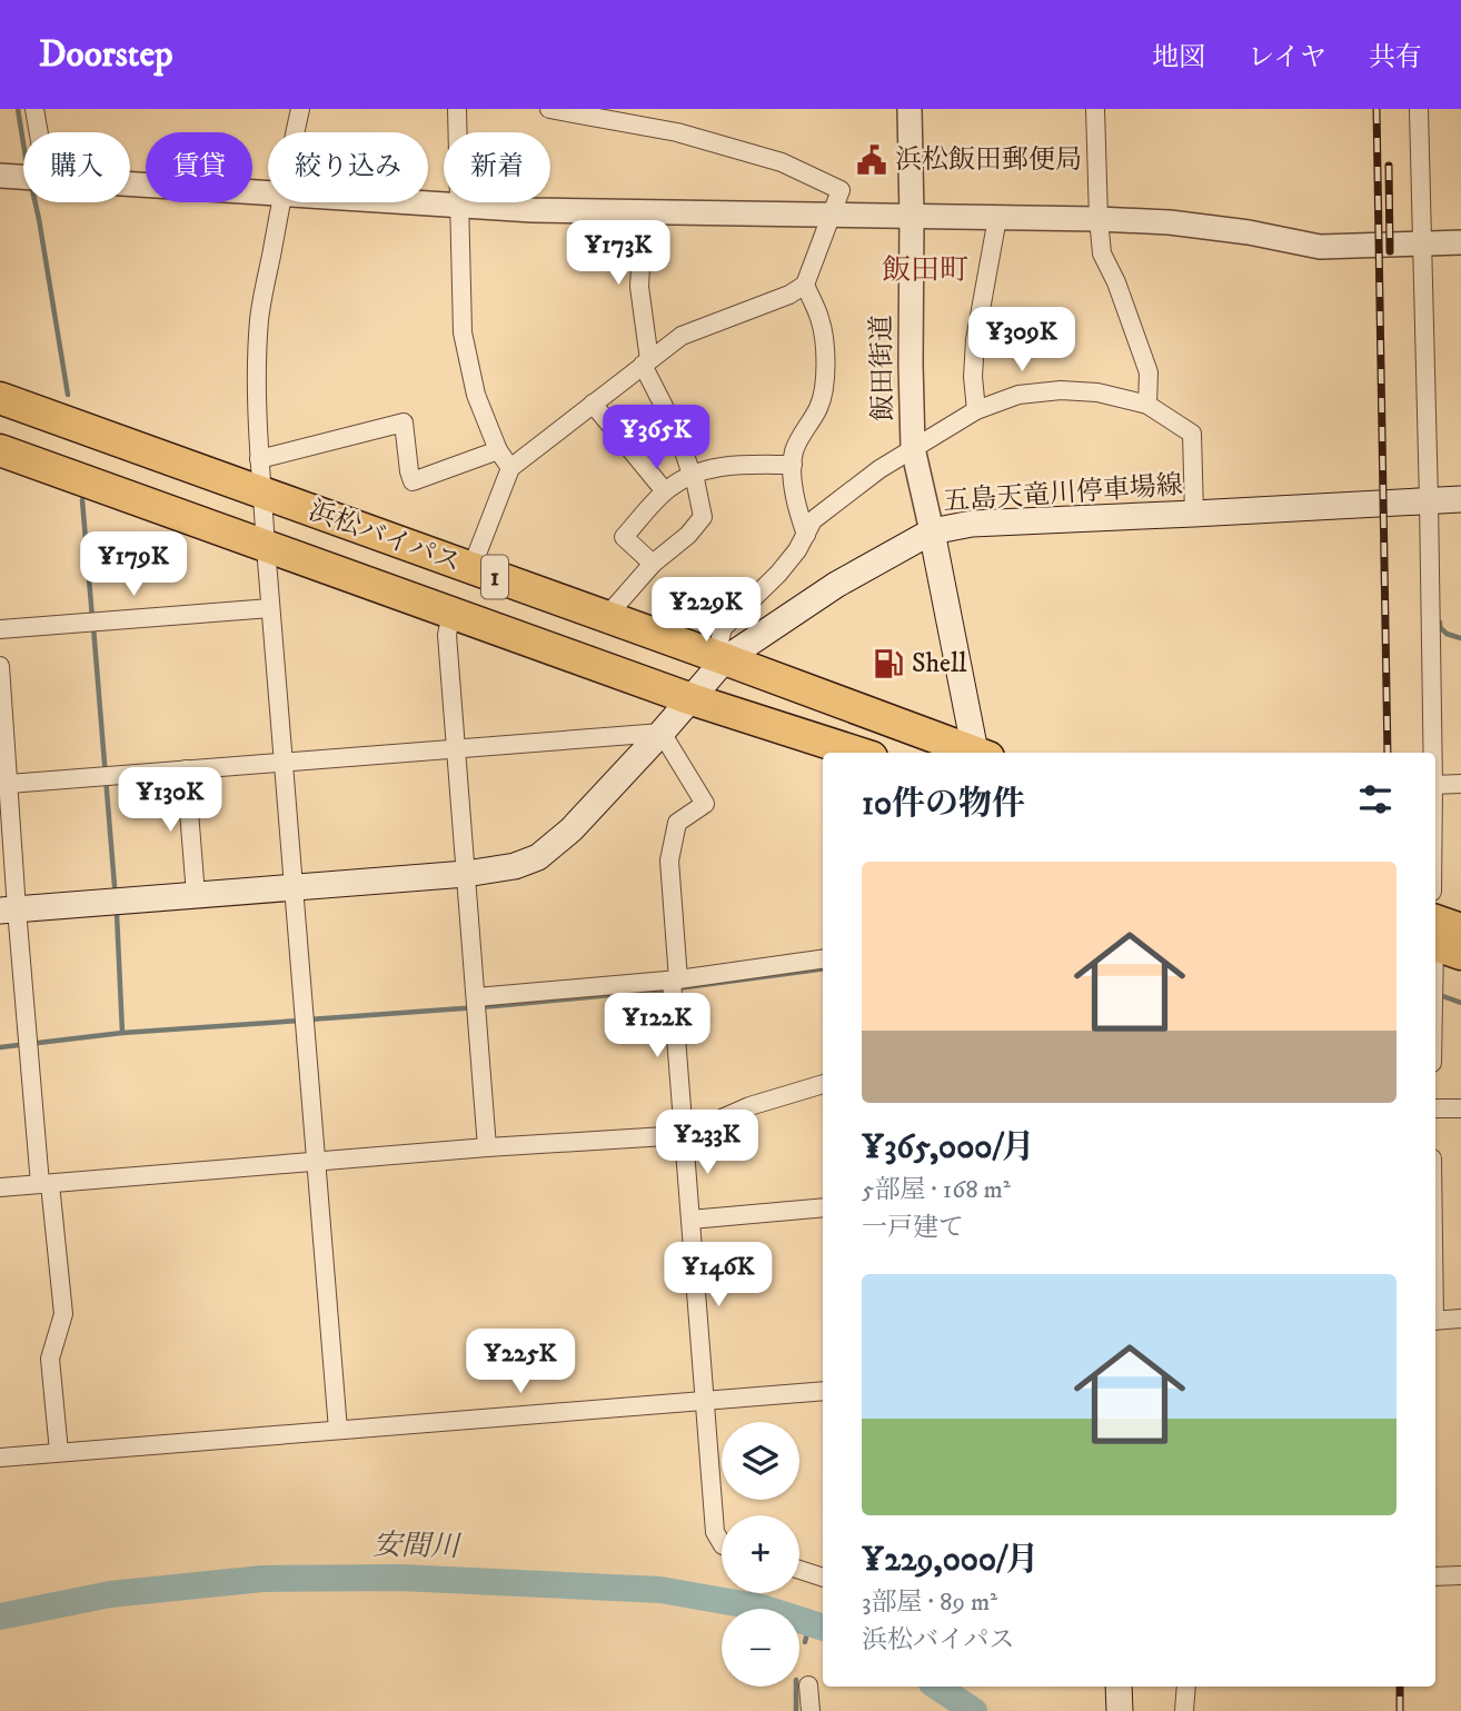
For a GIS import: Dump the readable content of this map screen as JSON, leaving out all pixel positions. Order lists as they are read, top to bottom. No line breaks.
{"streets":{"highway":["浜松バイパス","1"],"main road":["五島天竜川停車場線"],"street":["飯田街道"]},"crossings":[["飯田街道","五島天竜川停車場線"],["五島天竜川停車場線","浜松バイパス"]],"districts":["飯田町"],"water":["安間川"],"places":{"public building":["浜松飯田郵便局"],"fuel station":["Shell"]},"page":{"header":"Doorstep","nav":["地図","レイヤ","共有"],"chip":["購入","賃貸","絞り込み","新着"],"price":["¥173K","¥309K","¥365K","¥179K","¥229K","¥130K","¥122K","¥233K","¥146K","¥225K"],"heading":"10件の物件","list":[{"name":"¥365,000/月","note":"5部屋 · 168 m² · 一戸建て"},{"name":"¥229,000/月","note":"3部屋 · 89 m² · 浜松バイパス"}],"map_buttons":["+","−"]}}
